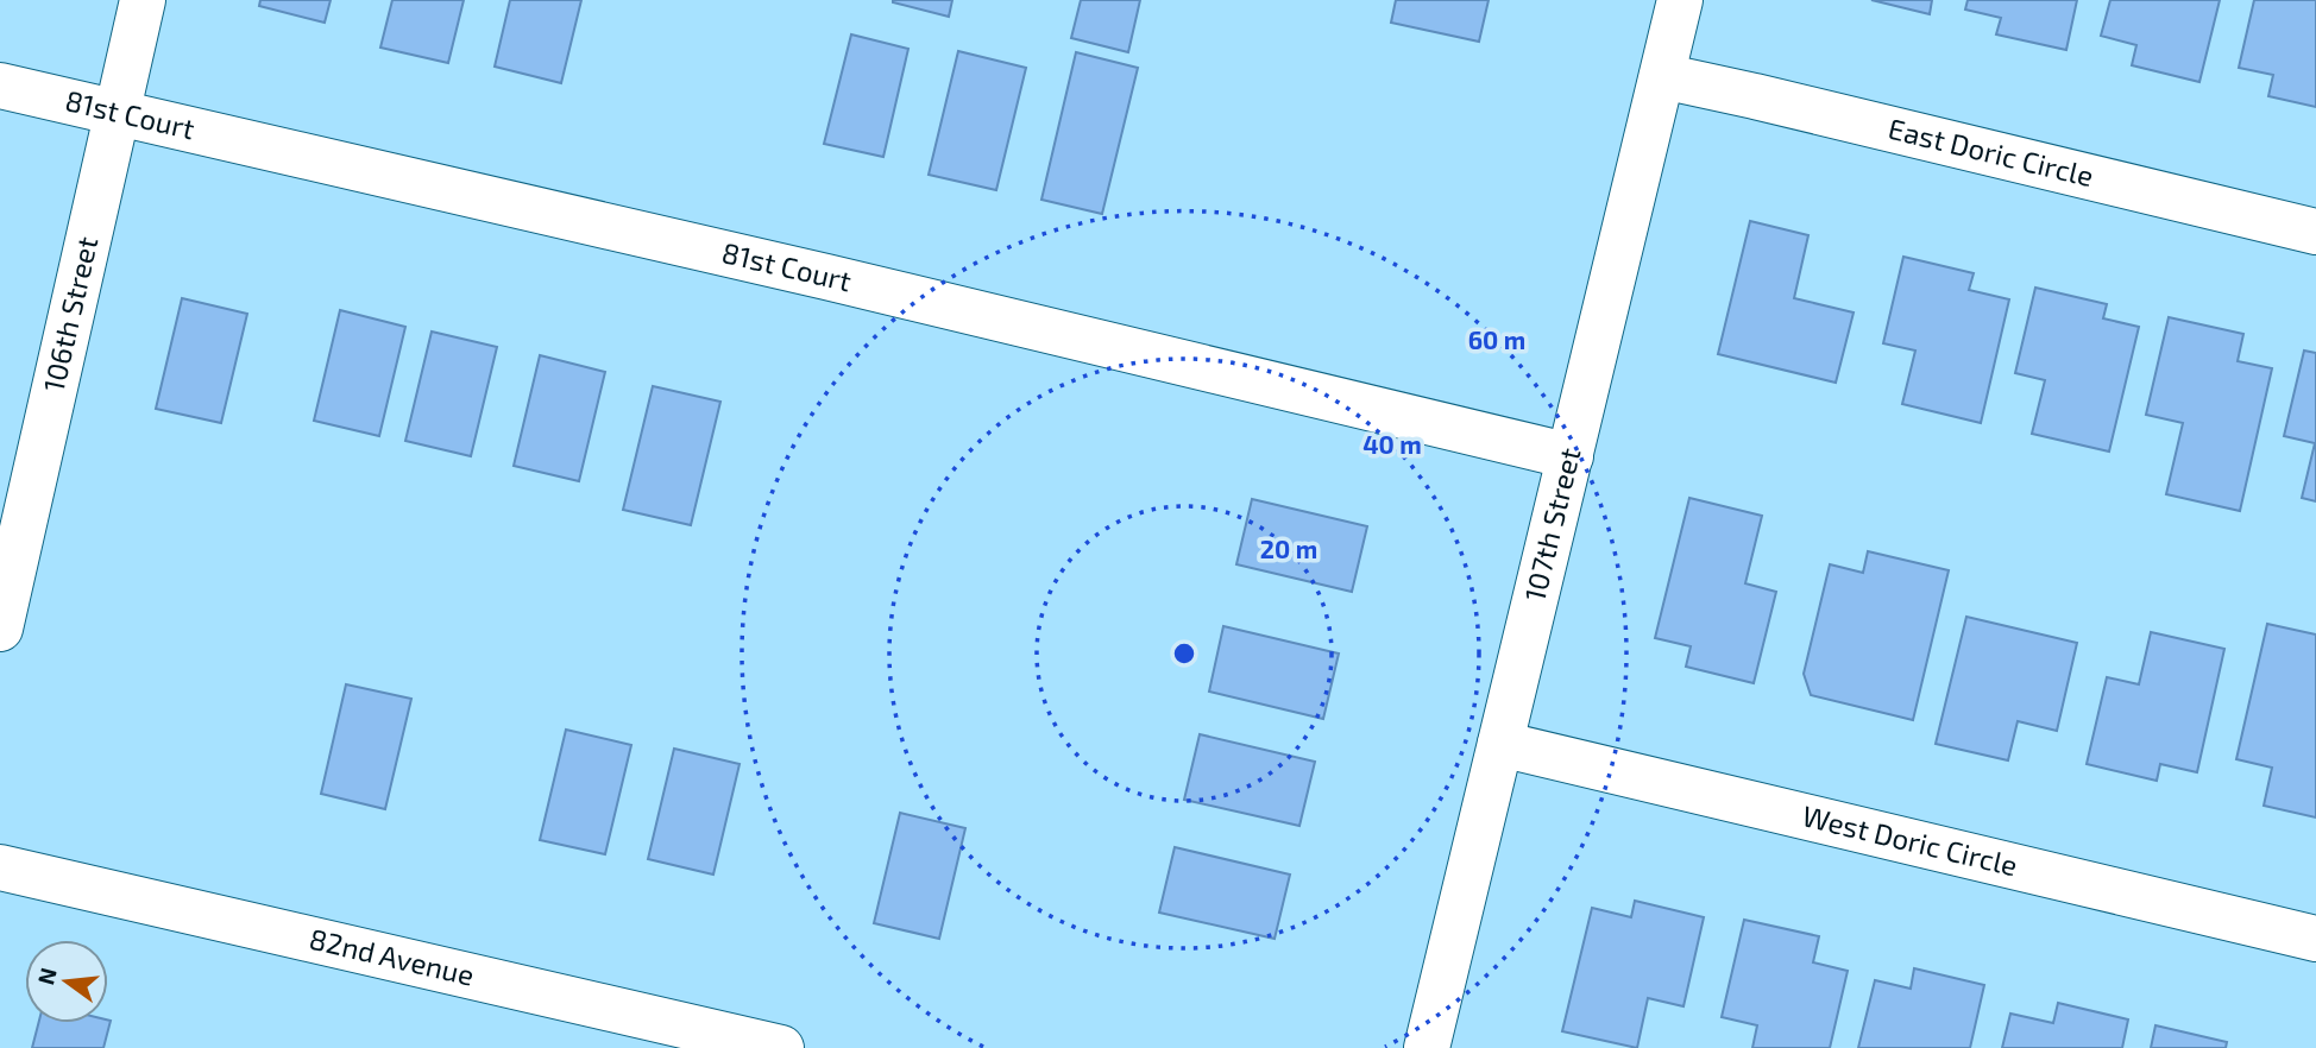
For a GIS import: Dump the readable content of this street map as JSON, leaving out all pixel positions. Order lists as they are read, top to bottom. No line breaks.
{"streets":{"street":["81st Court","East Doric Circle","106th Street","107th Street","West Doric Circle","82nd Avenue"]},"crossings":[["81st Court","106th Street"],["81st Court","107th Street"],["East Doric Circle","107th Street"],["107th Street","West Doric Circle"]],"north":"left","rings":["60 m","40 m","20 m"]}
